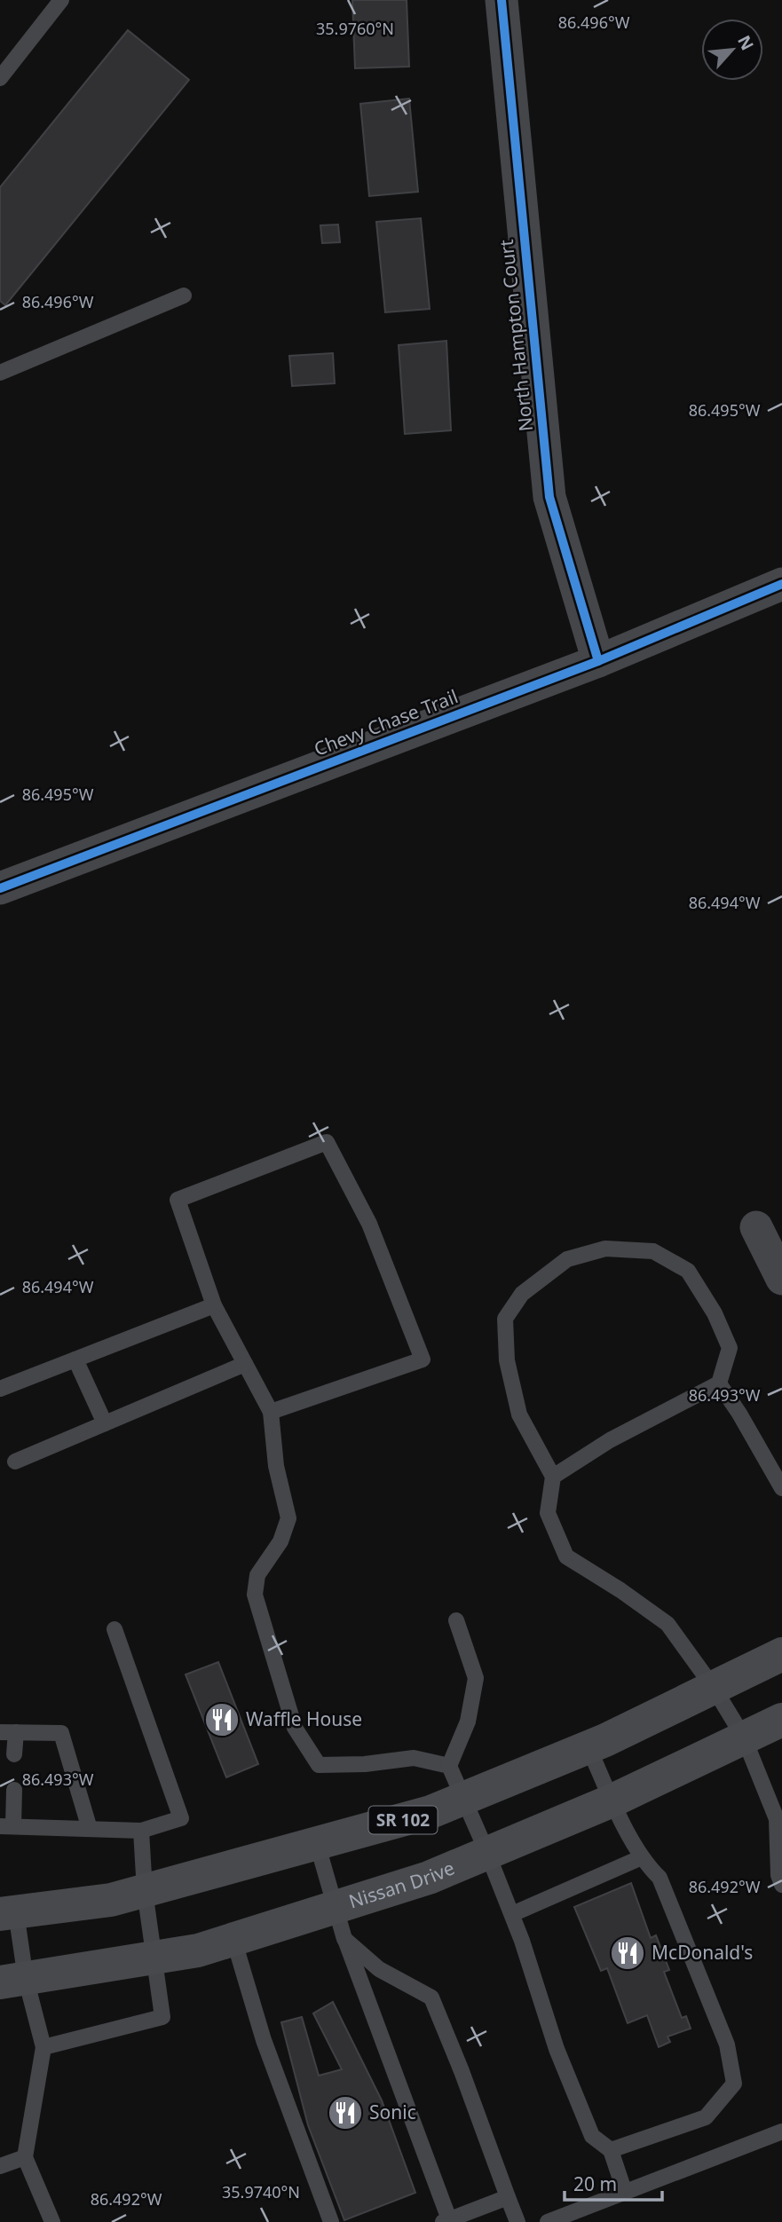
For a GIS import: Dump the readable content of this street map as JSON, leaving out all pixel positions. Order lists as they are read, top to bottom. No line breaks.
{"streets":{"main road":["SR 102","Nissan Drive"],"street":["North Hampton Court","Chevy Chase Trail"]},"crossings":[["North Hampton Court","Chevy Chase Trail"]],"places":{"restaurant":["Waffle House","McDonald's","Sonic"]},"scale_bar":"20 m","north":"top right","coordinates":["86.496°W","35.9760°N","86.495°W","86.494°W","86.493°W","86.492°W","35.9740°N"]}
